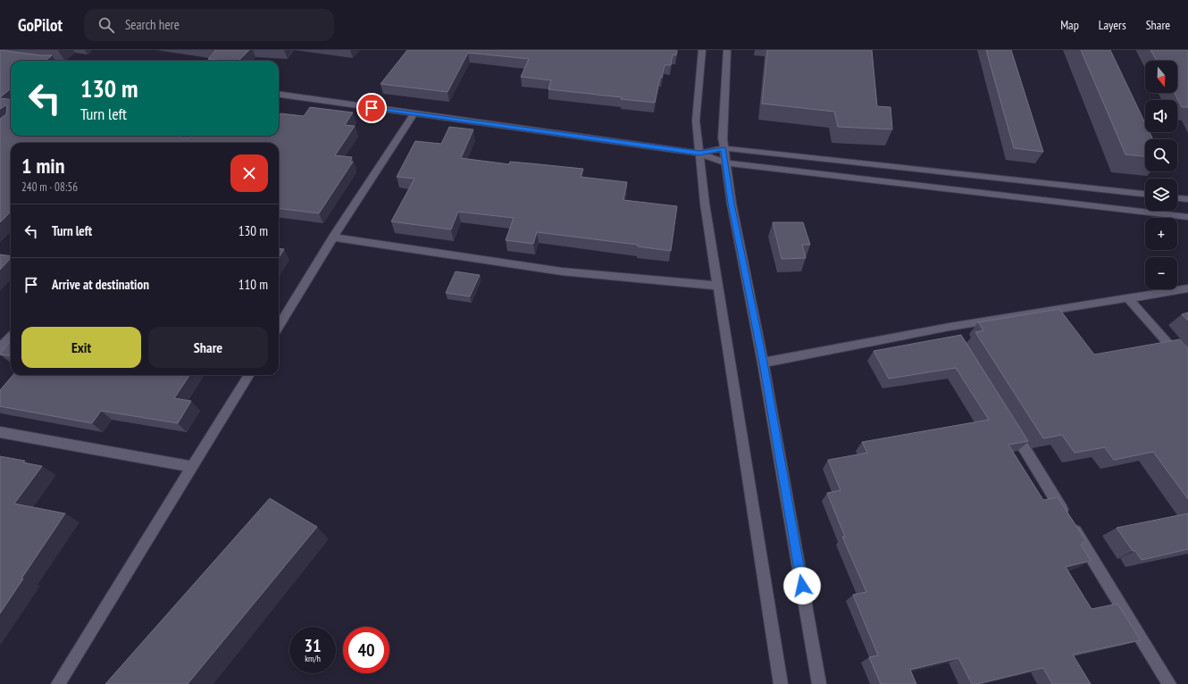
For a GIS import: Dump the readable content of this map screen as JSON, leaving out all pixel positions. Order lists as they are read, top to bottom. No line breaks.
{"north":"bottom","page":{"header":"GoPilot","search":"Search here","nav":["Map","Layers","Share"],"map_buttons":["+","−"],"turn":["130 m","Turn left"],"heading":["1 min","240 m · 08:56"],"list":[{"name":"Turn left","value":"130 m"},{"name":"Arrive at destination","value":"110 m"}],"buttons":["Exit","Share"],"speed":"31 km/h","limit":"40"}}
